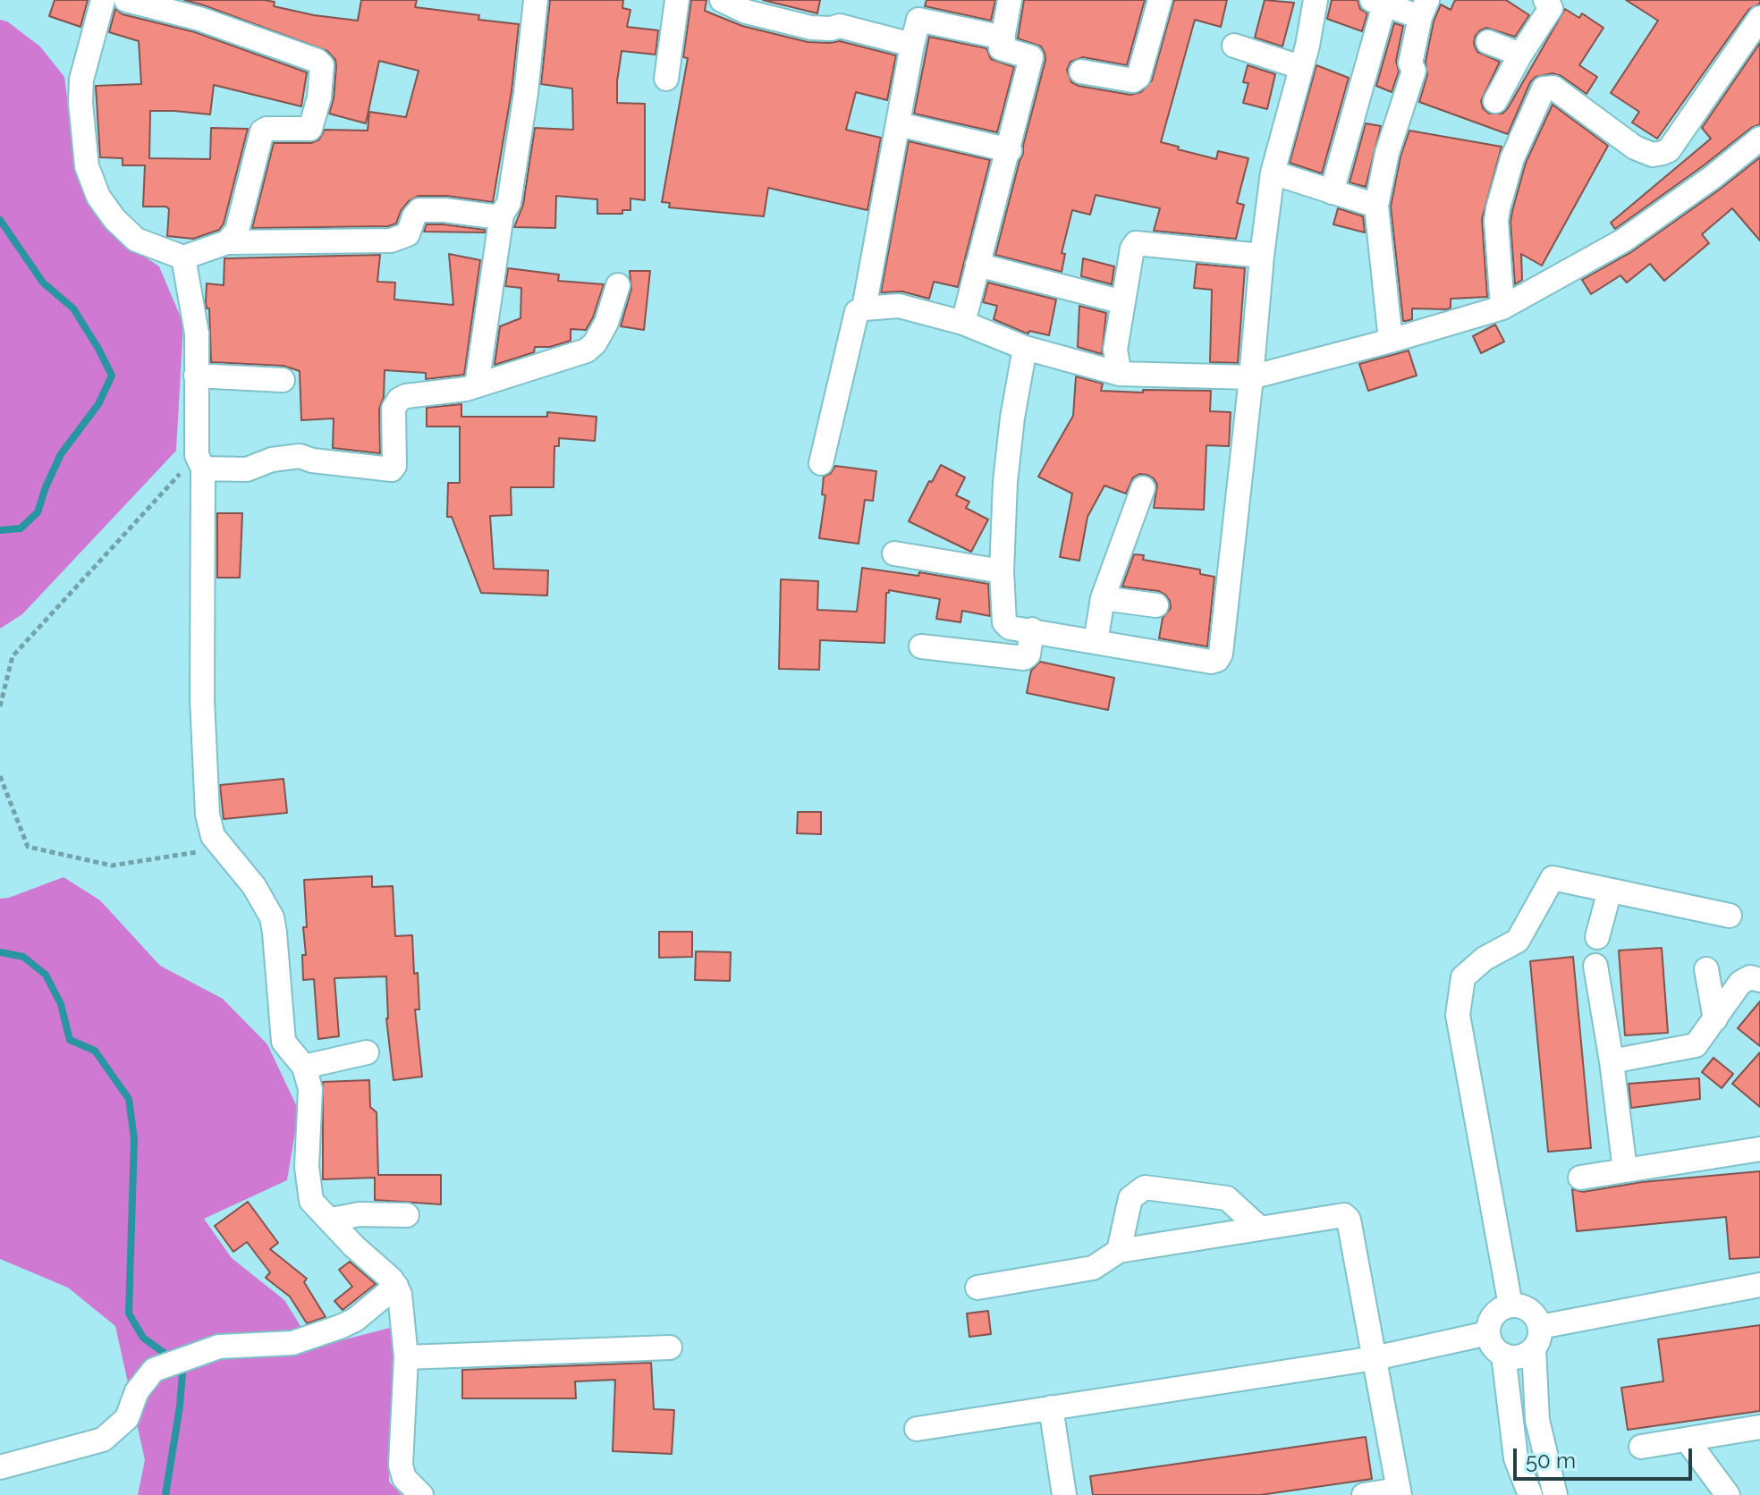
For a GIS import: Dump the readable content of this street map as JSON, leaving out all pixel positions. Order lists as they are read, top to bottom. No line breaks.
{"scale_bar":"50 m"}
